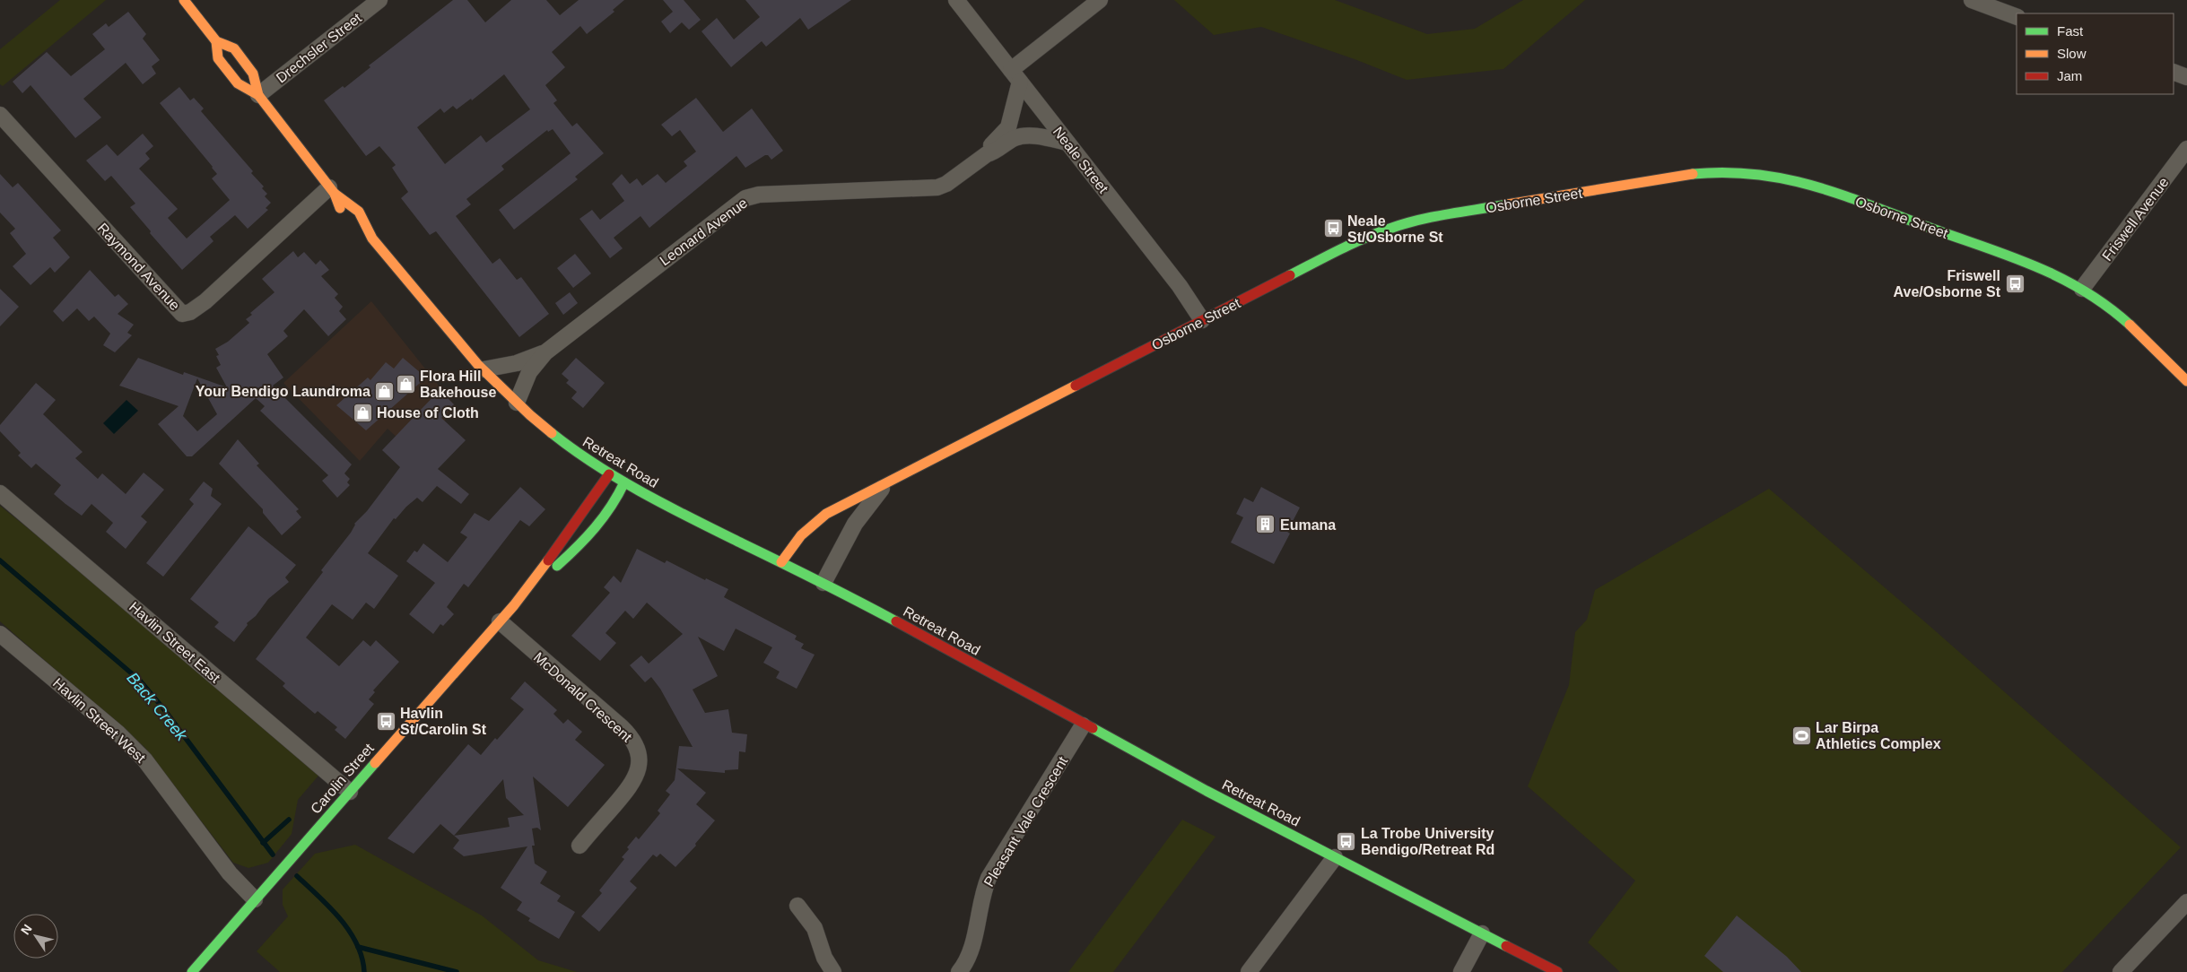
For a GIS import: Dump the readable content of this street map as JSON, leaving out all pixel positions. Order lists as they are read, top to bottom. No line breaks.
{"streets":{"street":["Drechsler Street","Neale Street","Osborne Street","Friswell Avenue","Leonard Avenue","Raymond Avenue","Retreat Road","Havlin Street East","McDonald Crescent","Havlin Street West","Carolin Street","Pleasant Vale Crescent"]},"crossings":[["Neale Street","Osborne Street"],["Neale Street","Leonard Avenue"],["Osborne Street","Friswell Avenue"],["Osborne Street","Retreat Road"],["Leonard Avenue","Retreat Road"],["Raymond Avenue","Retreat Road"],["Retreat Road","Carolin Street"],["Retreat Road","Pleasant Vale Crescent"],["Havlin Street East","Carolin Street"],["McDonald Crescent","Carolin Street"],["Havlin Street West","Carolin Street"]],"water":["Back Creek"],"places":{"bus stop":["Neale St/Osborne St","Friswell Ave/Osborne St","Havlin St/Carolin St","La Trobe University Bendigo/Retreat Rd"],"shop":["Flora Hill Bakehouse","Your Bendigo Laundroma","House of Cloth"],"building":["Eumana"],"sports":["Lar Birpa Athletics Complex"]},"legend":["Fast","Slow","Jam"],"north":"top left"}
